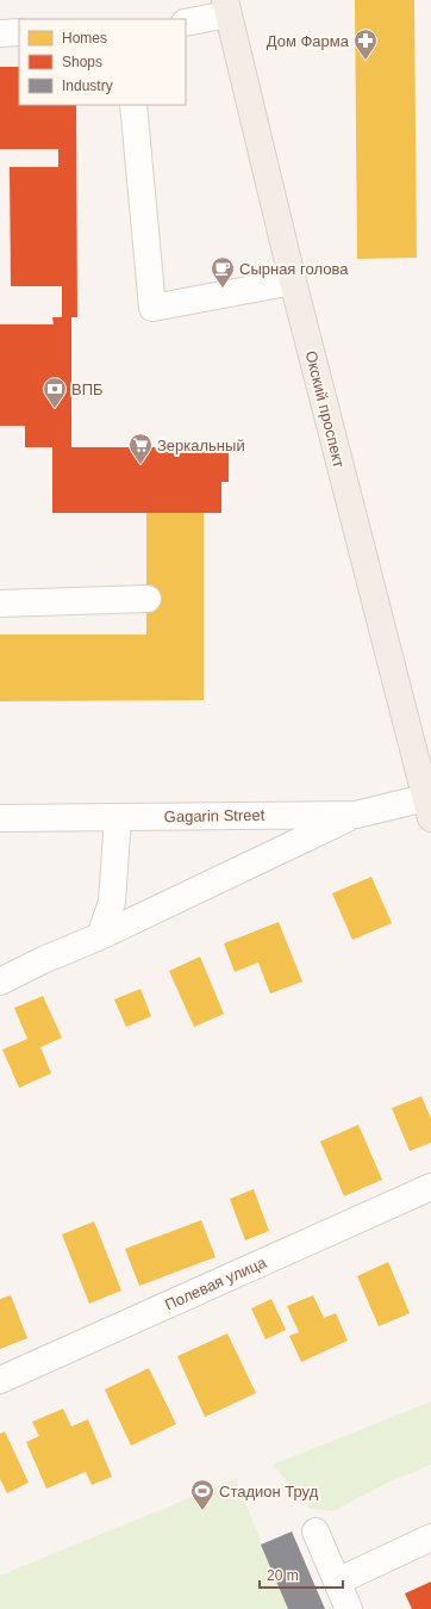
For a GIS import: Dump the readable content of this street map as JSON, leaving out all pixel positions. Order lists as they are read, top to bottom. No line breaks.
{"streets":{"main road":["Окский проспект"],"street":["Gagarin Street","Полевая улица"]},"crossings":[["Окский проспект","Gagarin Street"]],"places":{"pharmacy":["Дом Фарма"],"cafe":["Сырная голова"],"bank":["ВПБ"],"supermarket":["Зеркальный"],"sports":["Стадион Труд"]},"legend":["Homes","Shops","Industry"],"scale_bar":"20 m"}
